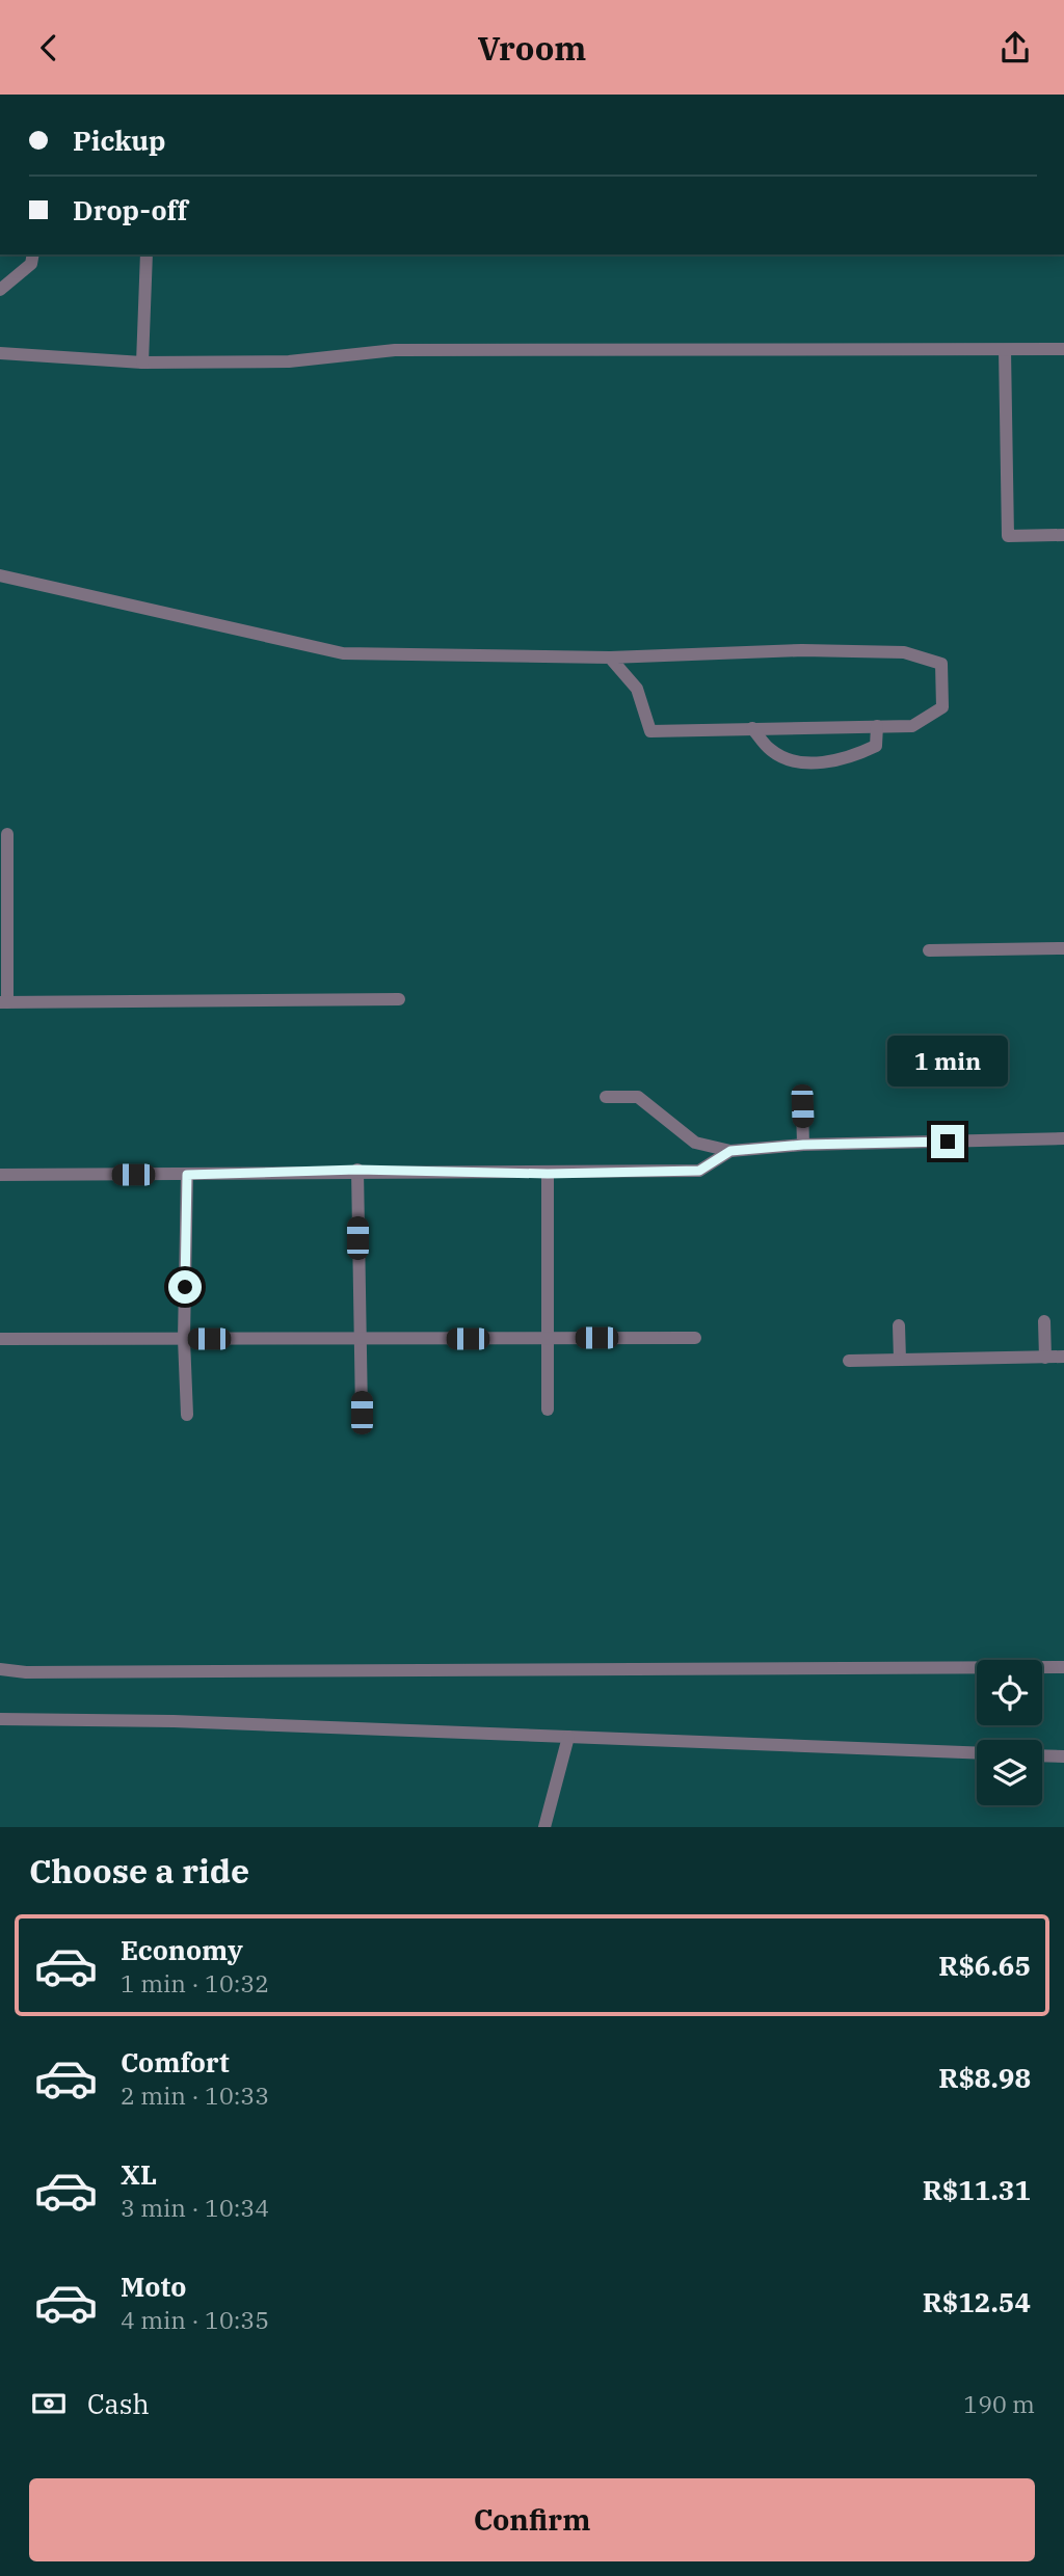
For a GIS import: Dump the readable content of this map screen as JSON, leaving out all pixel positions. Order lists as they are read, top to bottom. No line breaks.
{"page":{"header":"Vroom","banner":["Pickup","Drop-off"],"bubble":"1 min","heading":"Choose a ride","list":[{"name":"Economy","note":"1 min · 10:32","value":"R$6.65"},{"name":"Comfort","note":"2 min · 10:33","value":"R$8.98"},{"name":"XL","note":"3 min · 10:34","value":"R$11.31"},{"name":"Moto","note":"4 min · 10:35","value":"R$12.54"}],"pay":["Cash","190 m"],"buttons":"Confirm"}}
